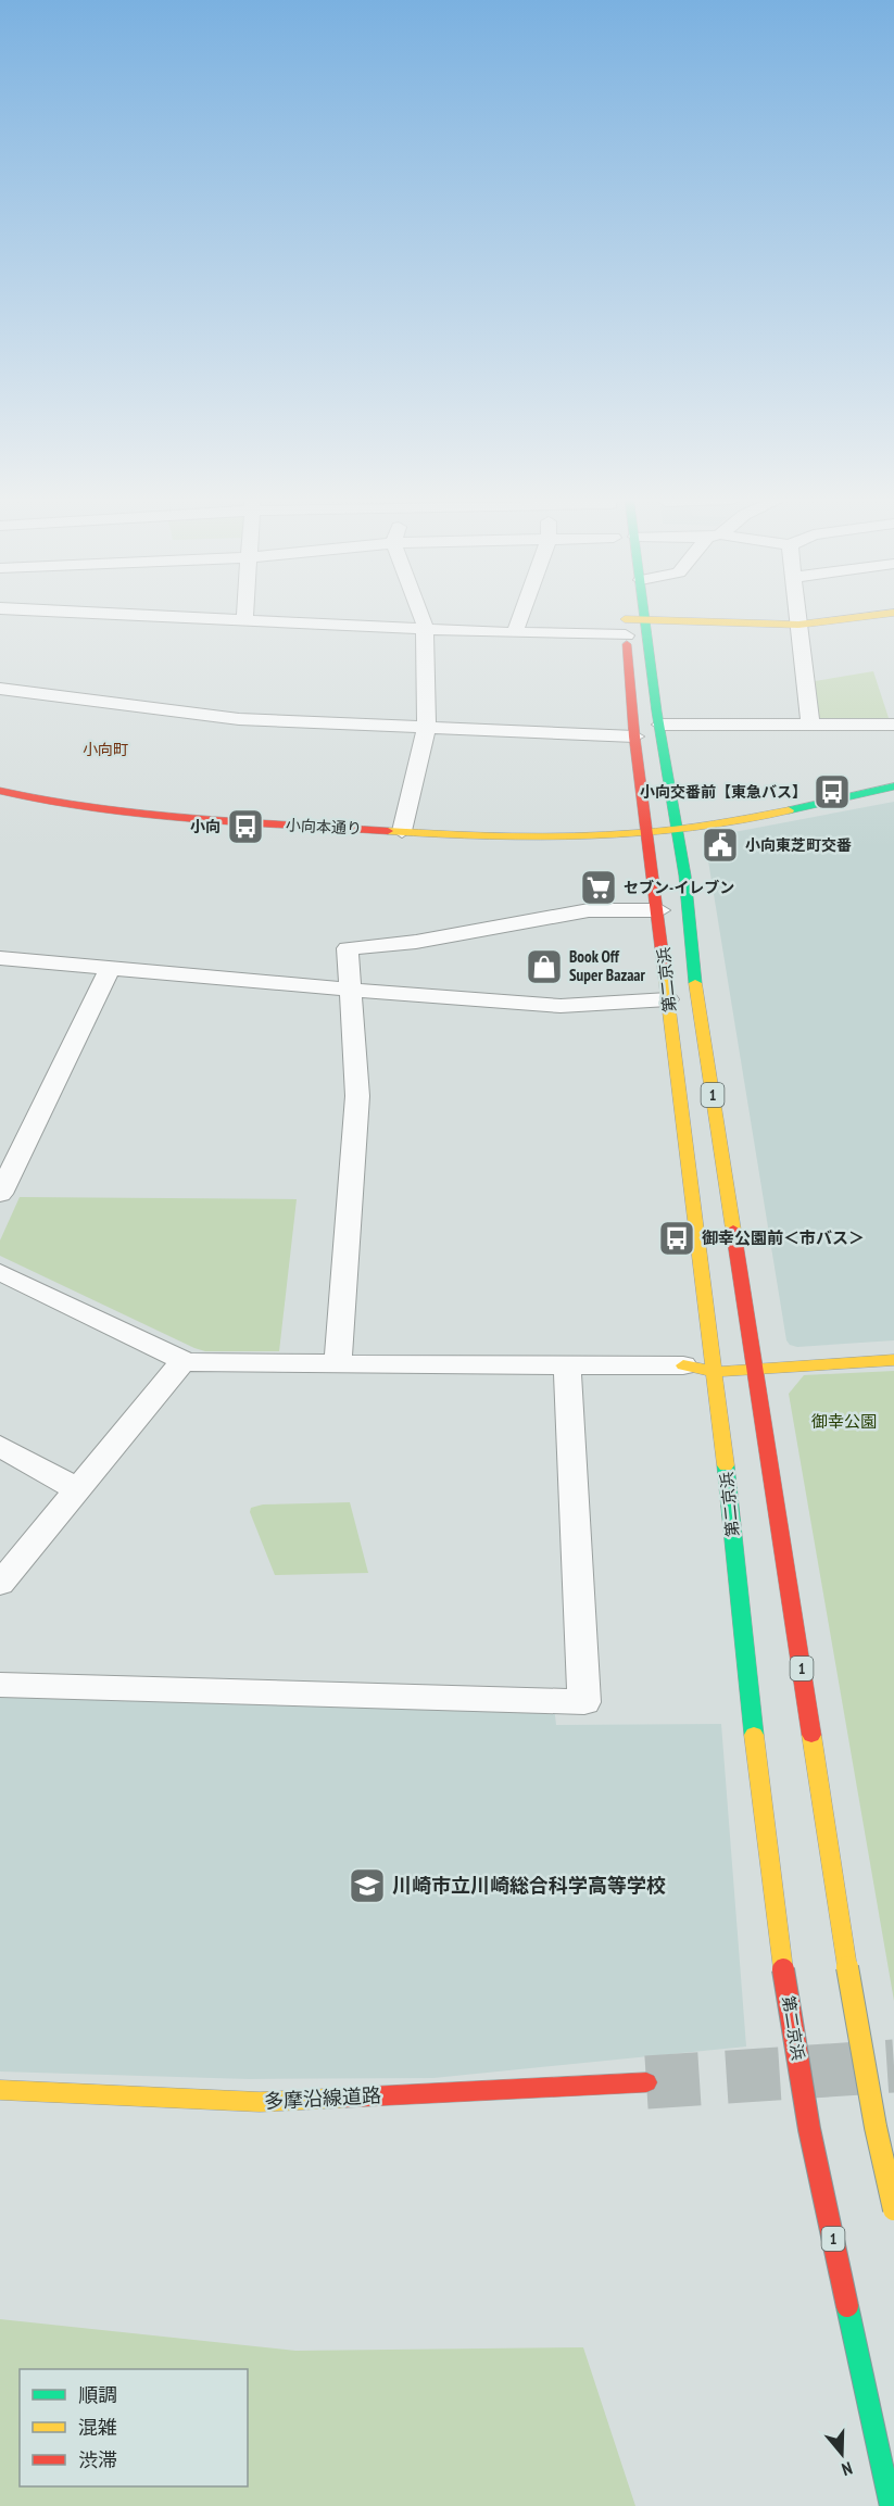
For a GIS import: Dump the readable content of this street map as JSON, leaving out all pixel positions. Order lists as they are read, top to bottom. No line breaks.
{"streets":{"main road":["小向本通り","第二京浜","1","多摩沿線道路"]},"crossings":[["小向本通り","第二京浜"]],"districts":["小向町"],"parks":["御幸公園"],"places":{"bus stop":["小向交番前【東急バス】","小向","御幸公園前＜市バス＞"],"public building":["小向東芝町交番"],"supermarket":["セブン-イレブン"],"shop":["Book Off Super Bazaar"],"school or university":["川崎市立川崎総合科学高等学校"]},"legend":["順調","混雑","渋滞"],"north":"bottom"}
